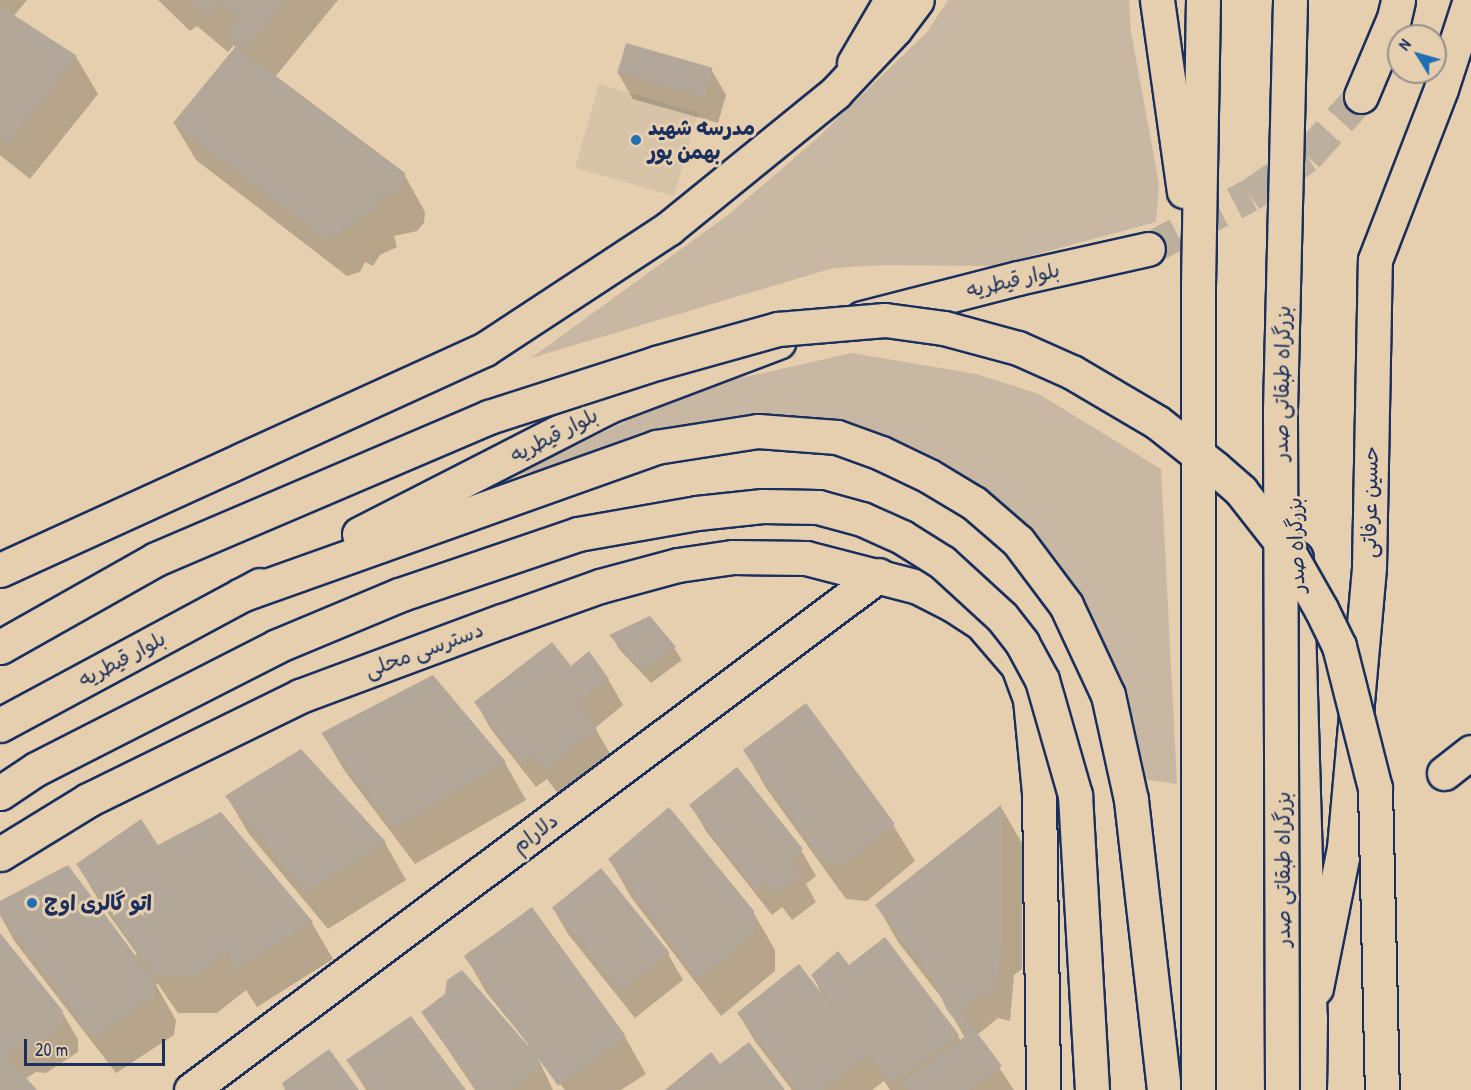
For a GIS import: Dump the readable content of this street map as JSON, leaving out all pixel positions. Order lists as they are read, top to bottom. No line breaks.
{"streets":{"main road":["بلوار قیطریه","بزرگراه طبقاتی صدر","حسین عرفاتی","بزرگراه صدر","دسترسی محلی","دلارام"]},"crossings":[["حسین عرفاتی","بزرگراه صدر"],["دسترسی محلی","دلارام"]],"places":["مدرسه شهید بهمن پور","اتو گالری اوج"],"scale_bar":"20 m","north":"top left"}
